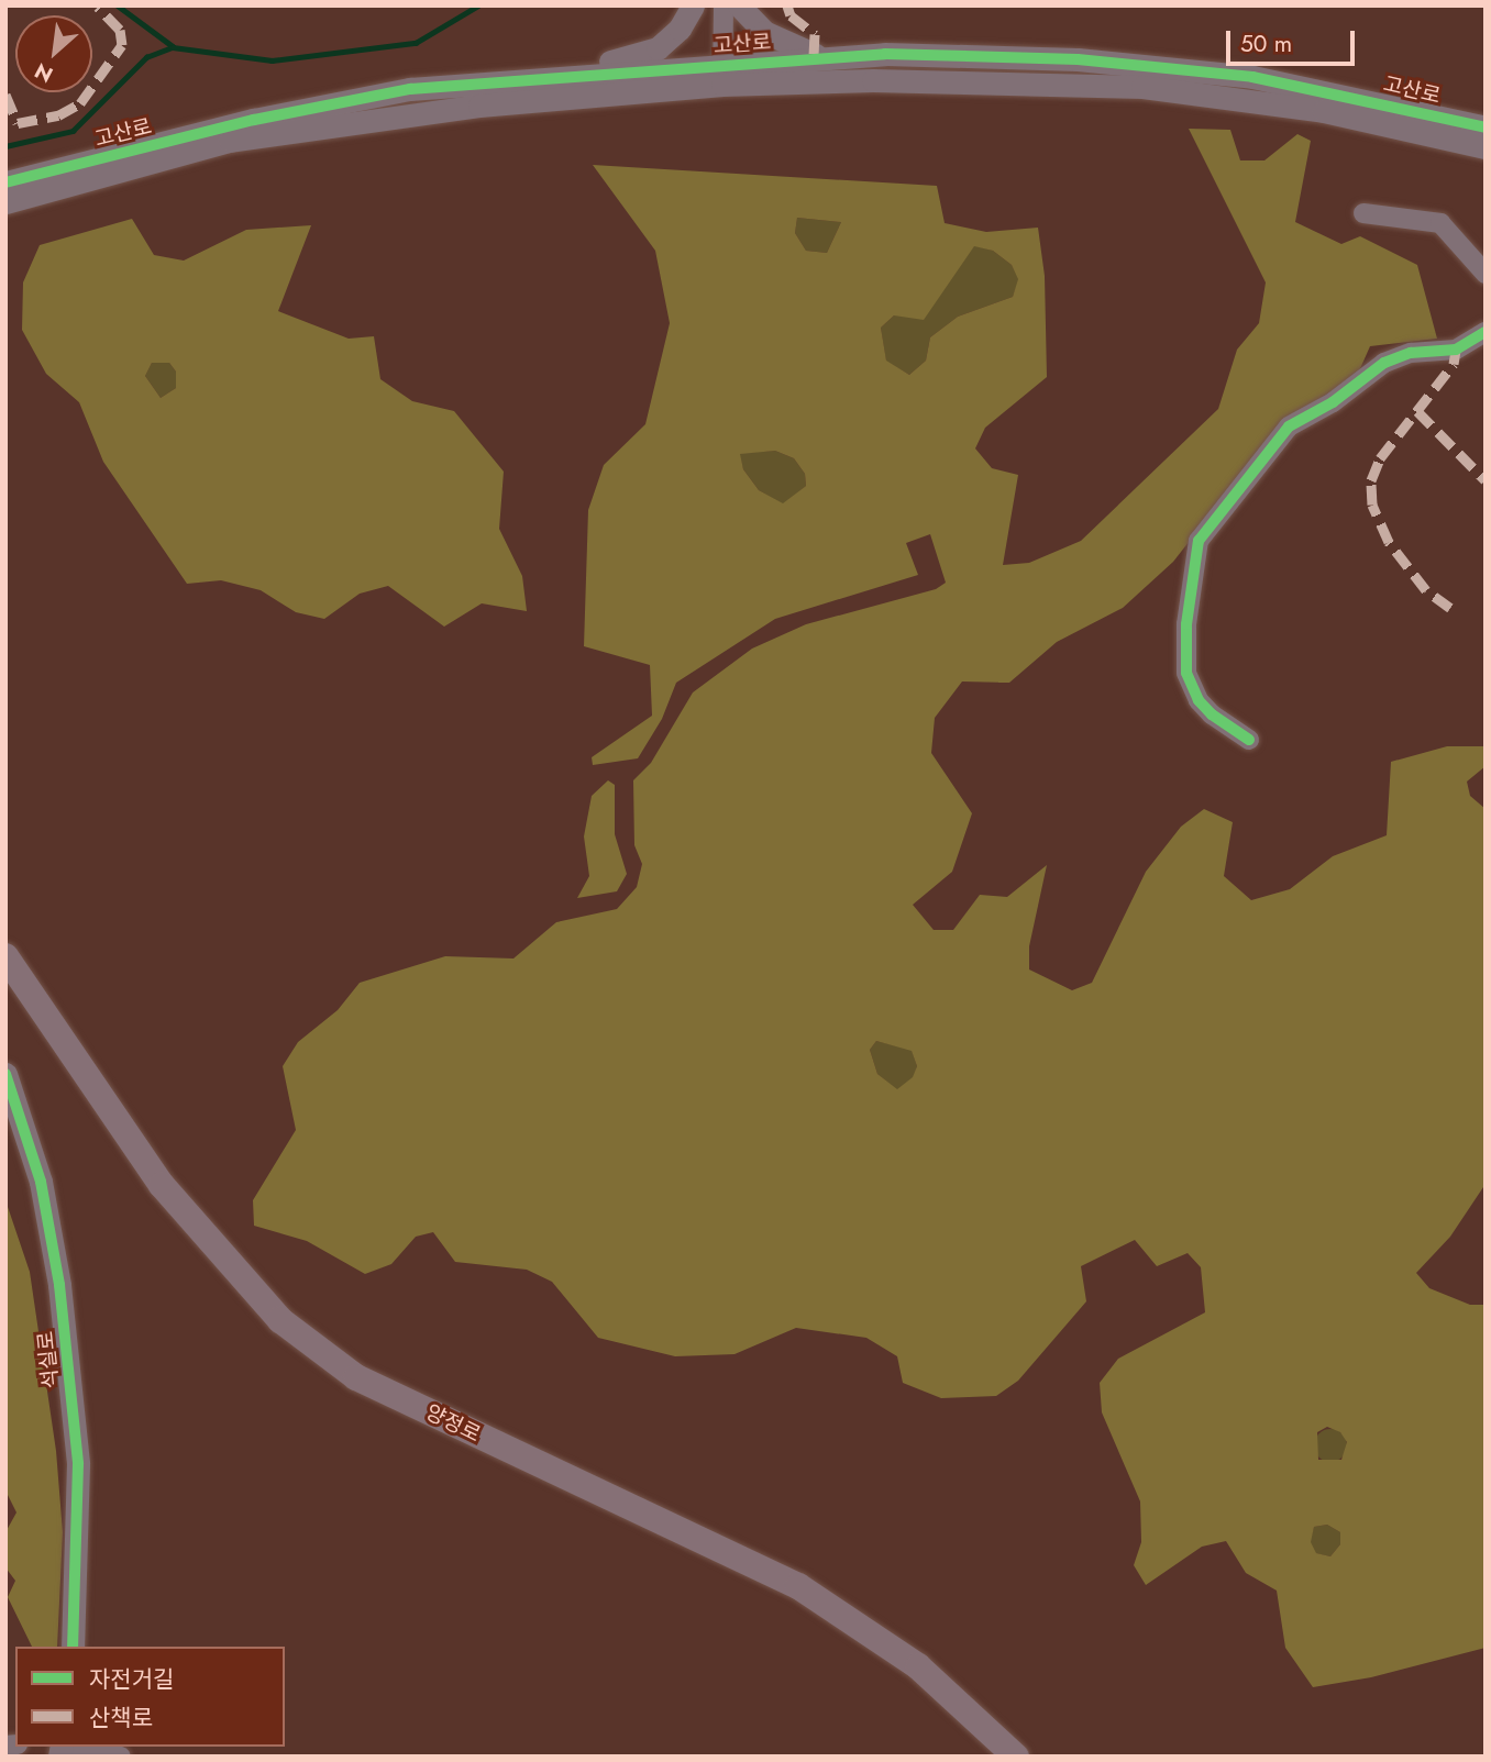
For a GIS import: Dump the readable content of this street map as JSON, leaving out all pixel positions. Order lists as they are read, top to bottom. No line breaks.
{"streets":{"main road":["양정로"],"street":["고산로","석실로"]},"legend":["자전거길","산책로"],"scale_bar":"50 m","north":"bottom left"}
